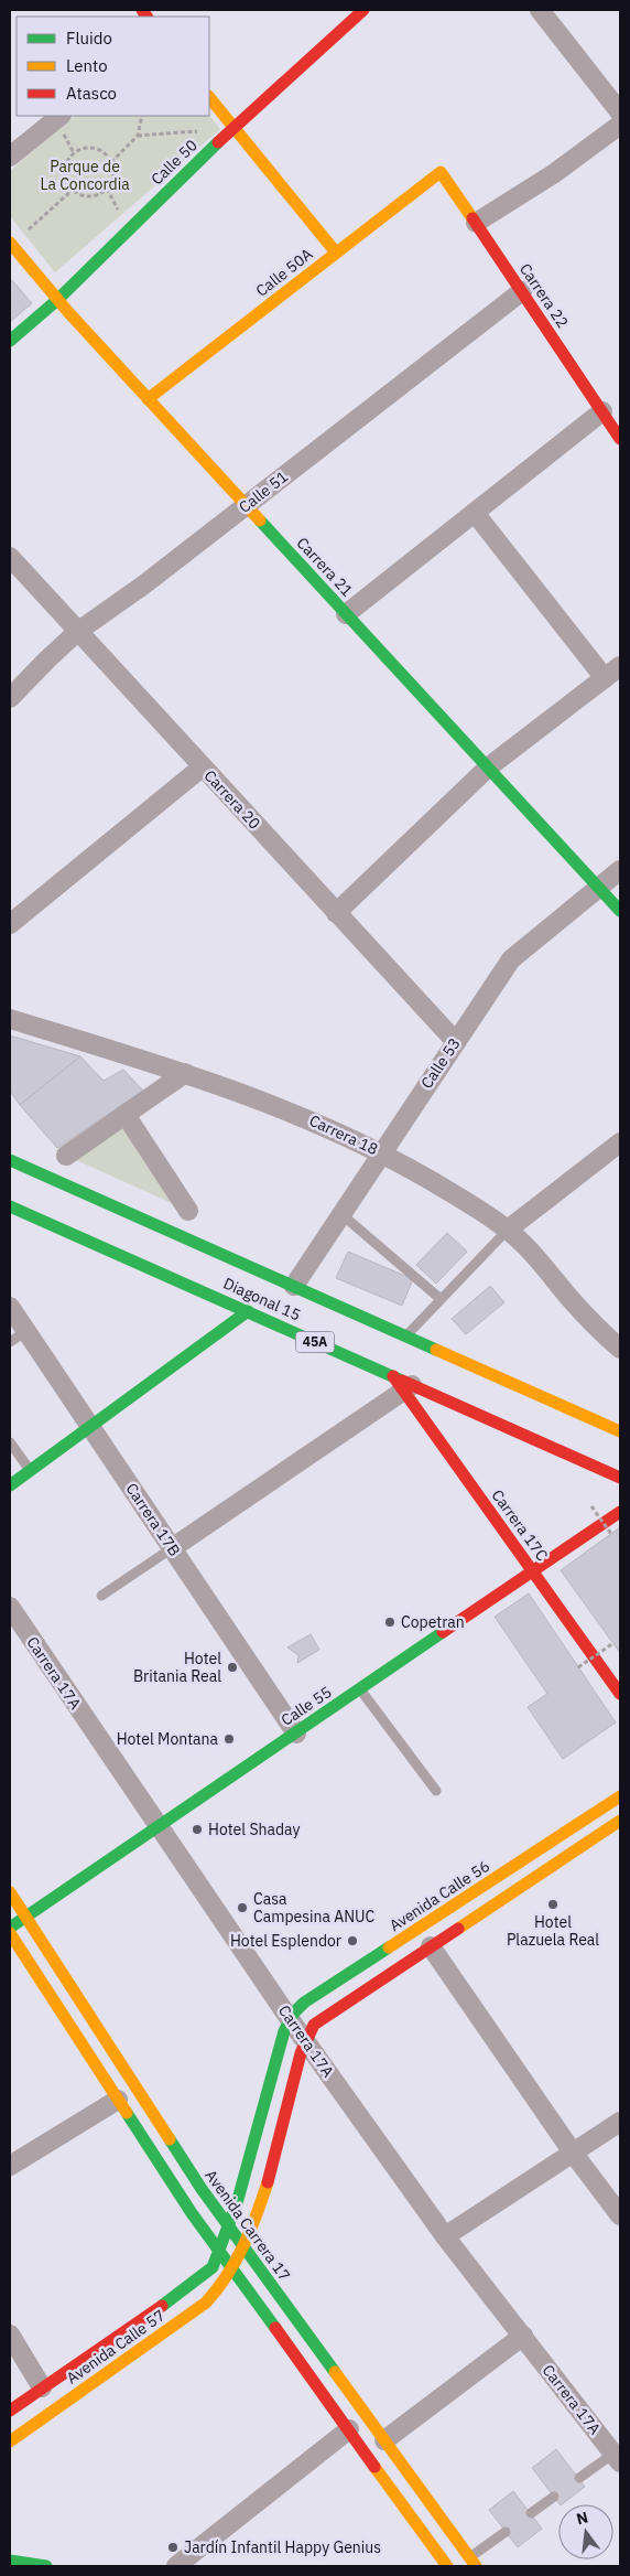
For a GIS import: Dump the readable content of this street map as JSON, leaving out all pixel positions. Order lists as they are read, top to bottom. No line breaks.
{"streets":{"main road":["Calle 50","Calle 50A","Carrera 22","Carrera 21","Diagonal 15","45A","Carrera 17C","Calle 55","Avenida Calle 56","Avenida Carrera 17","Avenida Calle 57"],"street":["Calle 51","Carrera 20","Calle 53","Carrera 18","Carrera 17B","Carrera 17A"]},"crossings":[["Calle 50","Carrera 21"],["Calle 50A","Carrera 22"],["Calle 50A","Carrera 21"],["Carrera 22","Calle 51"],["Calle 51","Carrera 21"],["Calle 51","Carrera 20"],["Carrera 21","Calle 53"],["Carrera 20","Calle 53"],["Calle 53","Carrera 18"],["Calle 53","Diagonal 15"],["Diagonal 15","Carrera 17C"],["Carrera 17B","Calle 55"],["Carrera 17C","Calle 55"],["Carrera 17A","Calle 55"],["Carrera 17A","Avenida Calle 56"],["Calle 55","Avenida Carrera 17"],["Avenida Calle 56","Avenida Carrera 17"],["Avenida Calle 56","Avenida Calle 57"]],"parks":["Parque de La Concordia"],"places":["Copetran","Hotel Britania Real","Hotel Montana","Hotel Shaday","Hotel Plazuela Real","Casa Campesina ANUC","Hotel Esplendor","Jardín Infantil Happy Genius"],"legend":["Fluido","Lento","Atasco"],"north":"top"}
